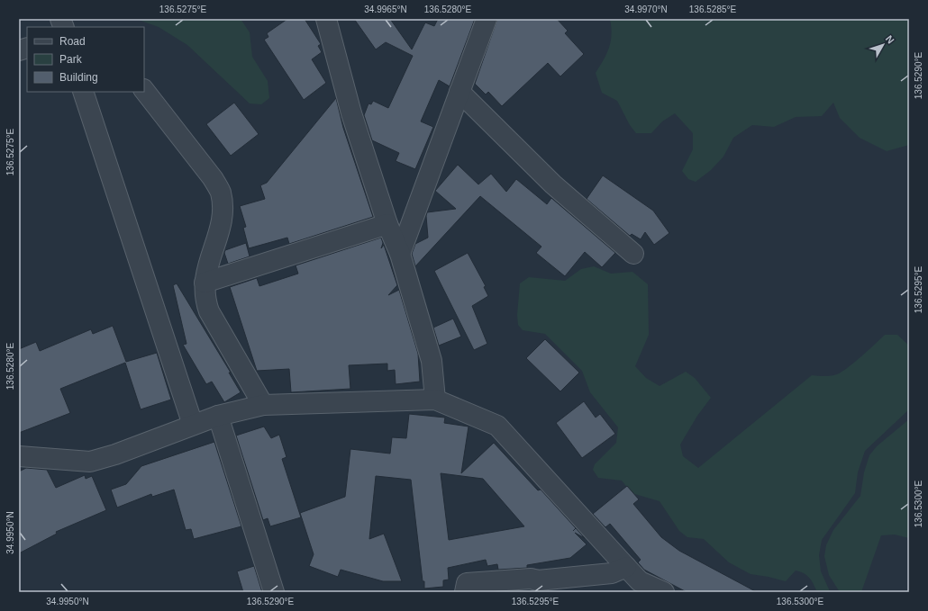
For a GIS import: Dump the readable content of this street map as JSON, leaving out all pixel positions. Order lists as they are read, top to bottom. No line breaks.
{"legend":["Road","Park","Building"],"north":"top right","coordinates":["136.5275°E","34.9965°N","136.5280°E","34.9970°N","136.5285°E","136.5290°E","136.5295°E","136.5300°E","34.9950°N"]}
